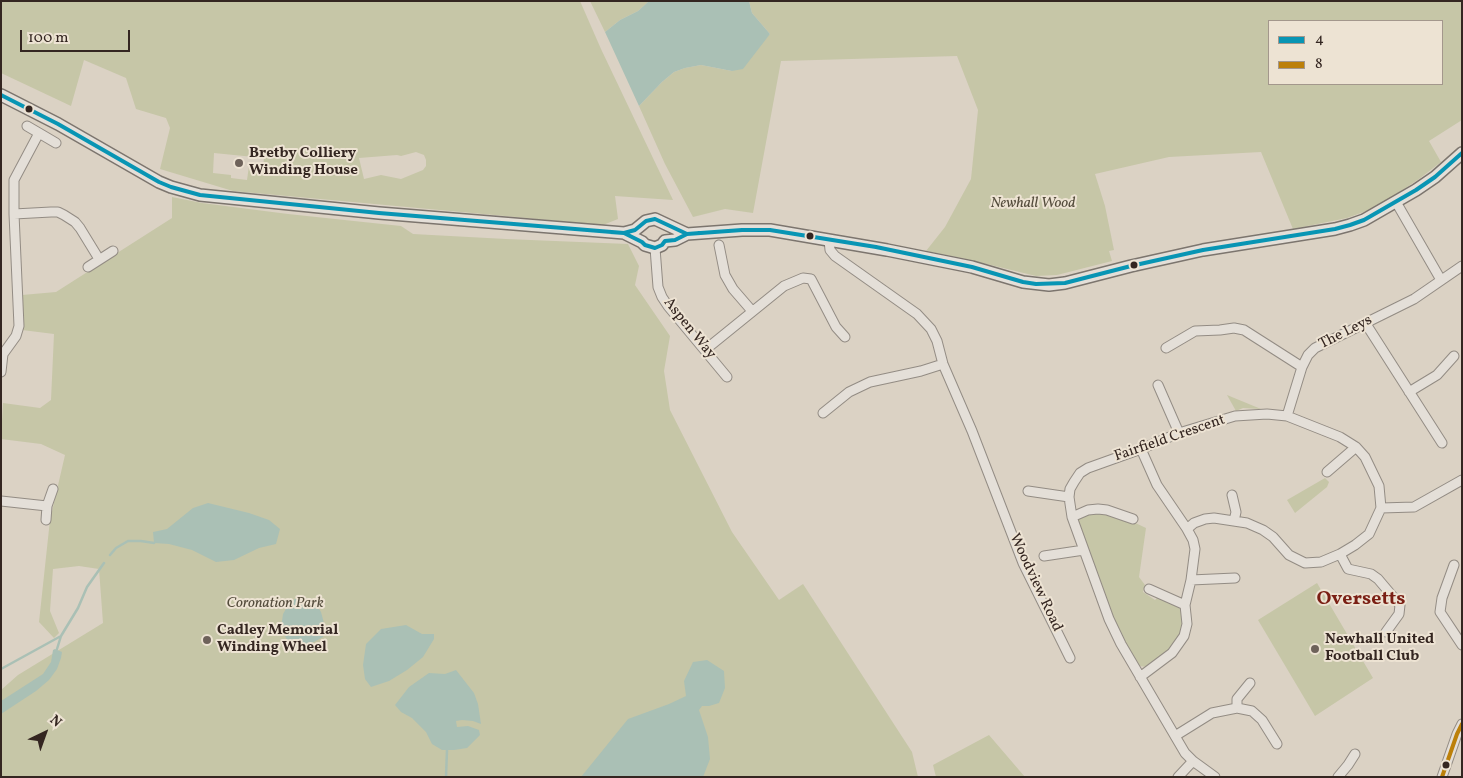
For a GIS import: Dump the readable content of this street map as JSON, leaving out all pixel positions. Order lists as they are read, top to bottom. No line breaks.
{"streets":{"street":["Aspen Way","The Leys","Fairfield Crescent","Woodview Road"]},"crossings":[["The Leys","Fairfield Crescent"]],"districts":["Oversetts"],"parks":["Newhall Wood","Coronation Park"],"places":["Bretby Colliery Winding House","Cadley Memorial Winding Wheel","Newhall United Football Club"],"lines":["transit line 4","transit line 8"],"legend":["4","8"],"scale_bar":"100 m","north":"top right"}
